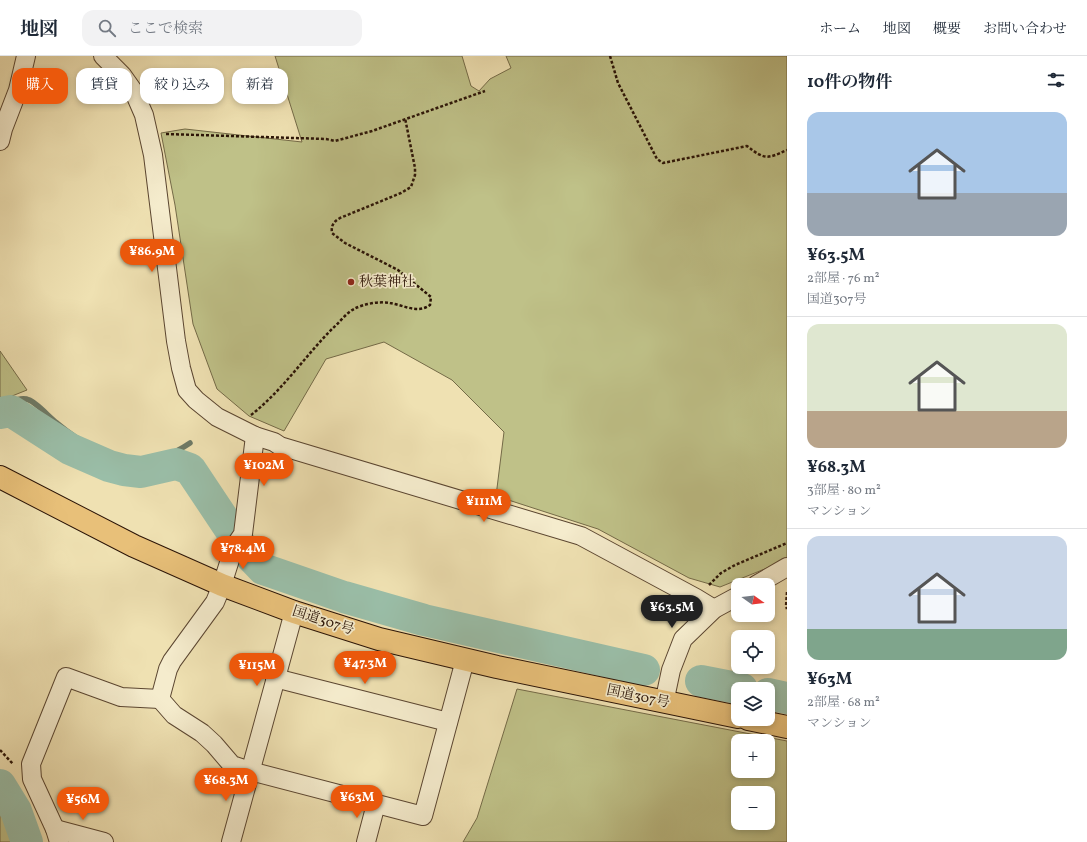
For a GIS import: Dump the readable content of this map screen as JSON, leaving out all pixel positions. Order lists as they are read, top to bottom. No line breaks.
{"streets":{"highway":["国道307号"]},"places":["秋葉神社"],"north":"right","page":{"header":"地図","search":"ここで検索","nav":["ホーム","地図","概要","お問い合わせ"],"heading":"10件の物件","chip":["購入","賃貸","絞り込み","新着"],"list":[{"name":"¥63.5M","note":"2部屋 · 76 m² · 国道307号"},{"name":"¥68.3M","note":"3部屋 · 80 m² · マンション"},{"name":"¥63M","note":"2部屋 · 68 m² · マンション"}],"price":["¥86.9M","¥102M","¥111M","¥78.4M","¥63.5M","¥47.3M","¥115M","¥68.3M","¥63M","¥56M"],"map_buttons":["+","−"]}}
